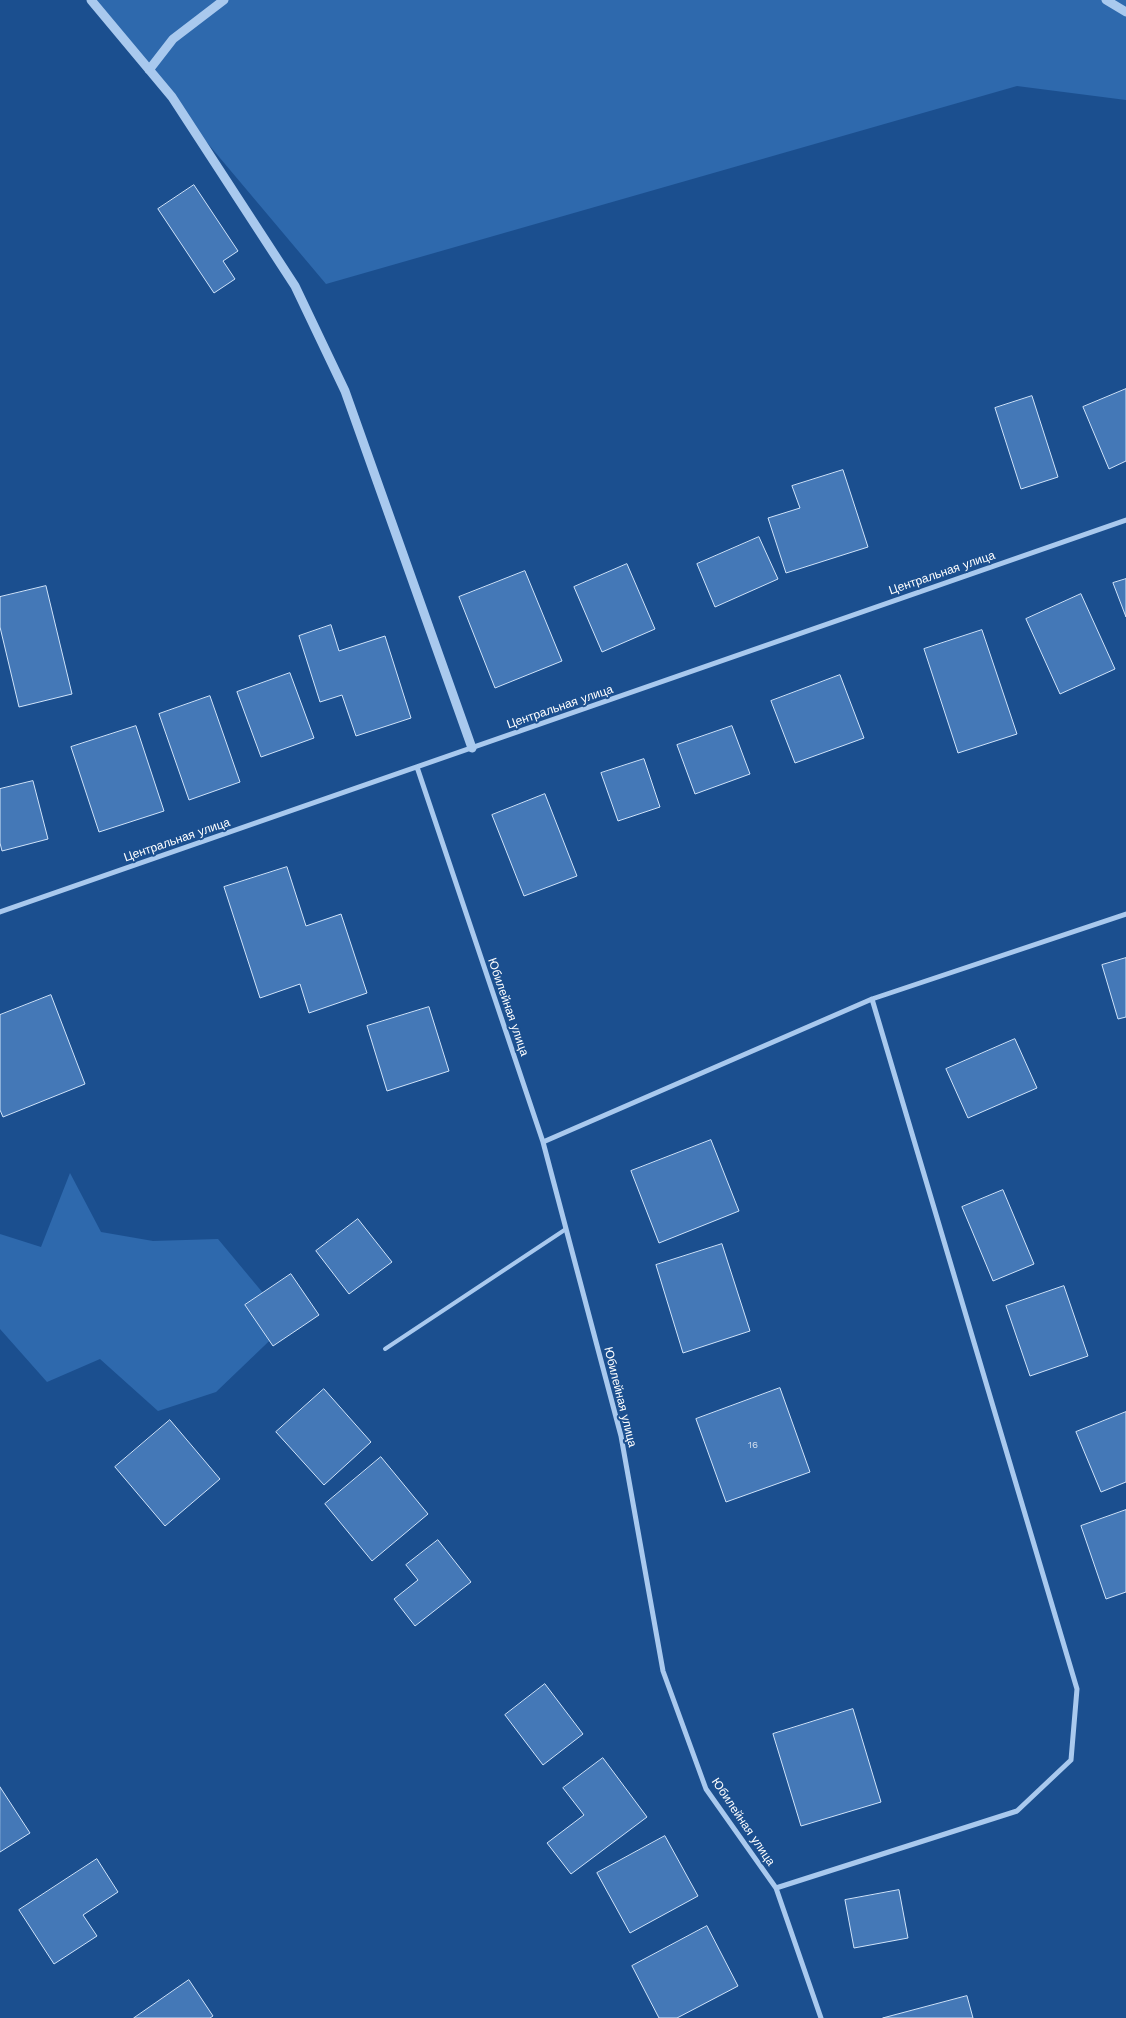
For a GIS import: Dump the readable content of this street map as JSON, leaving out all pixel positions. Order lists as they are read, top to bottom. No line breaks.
{"streets":{"street":["Центральная улица","Юбилейная улица"]},"crossings":[["Центральная улица","Юбилейная улица"]],"house_numbers":["16"]}
